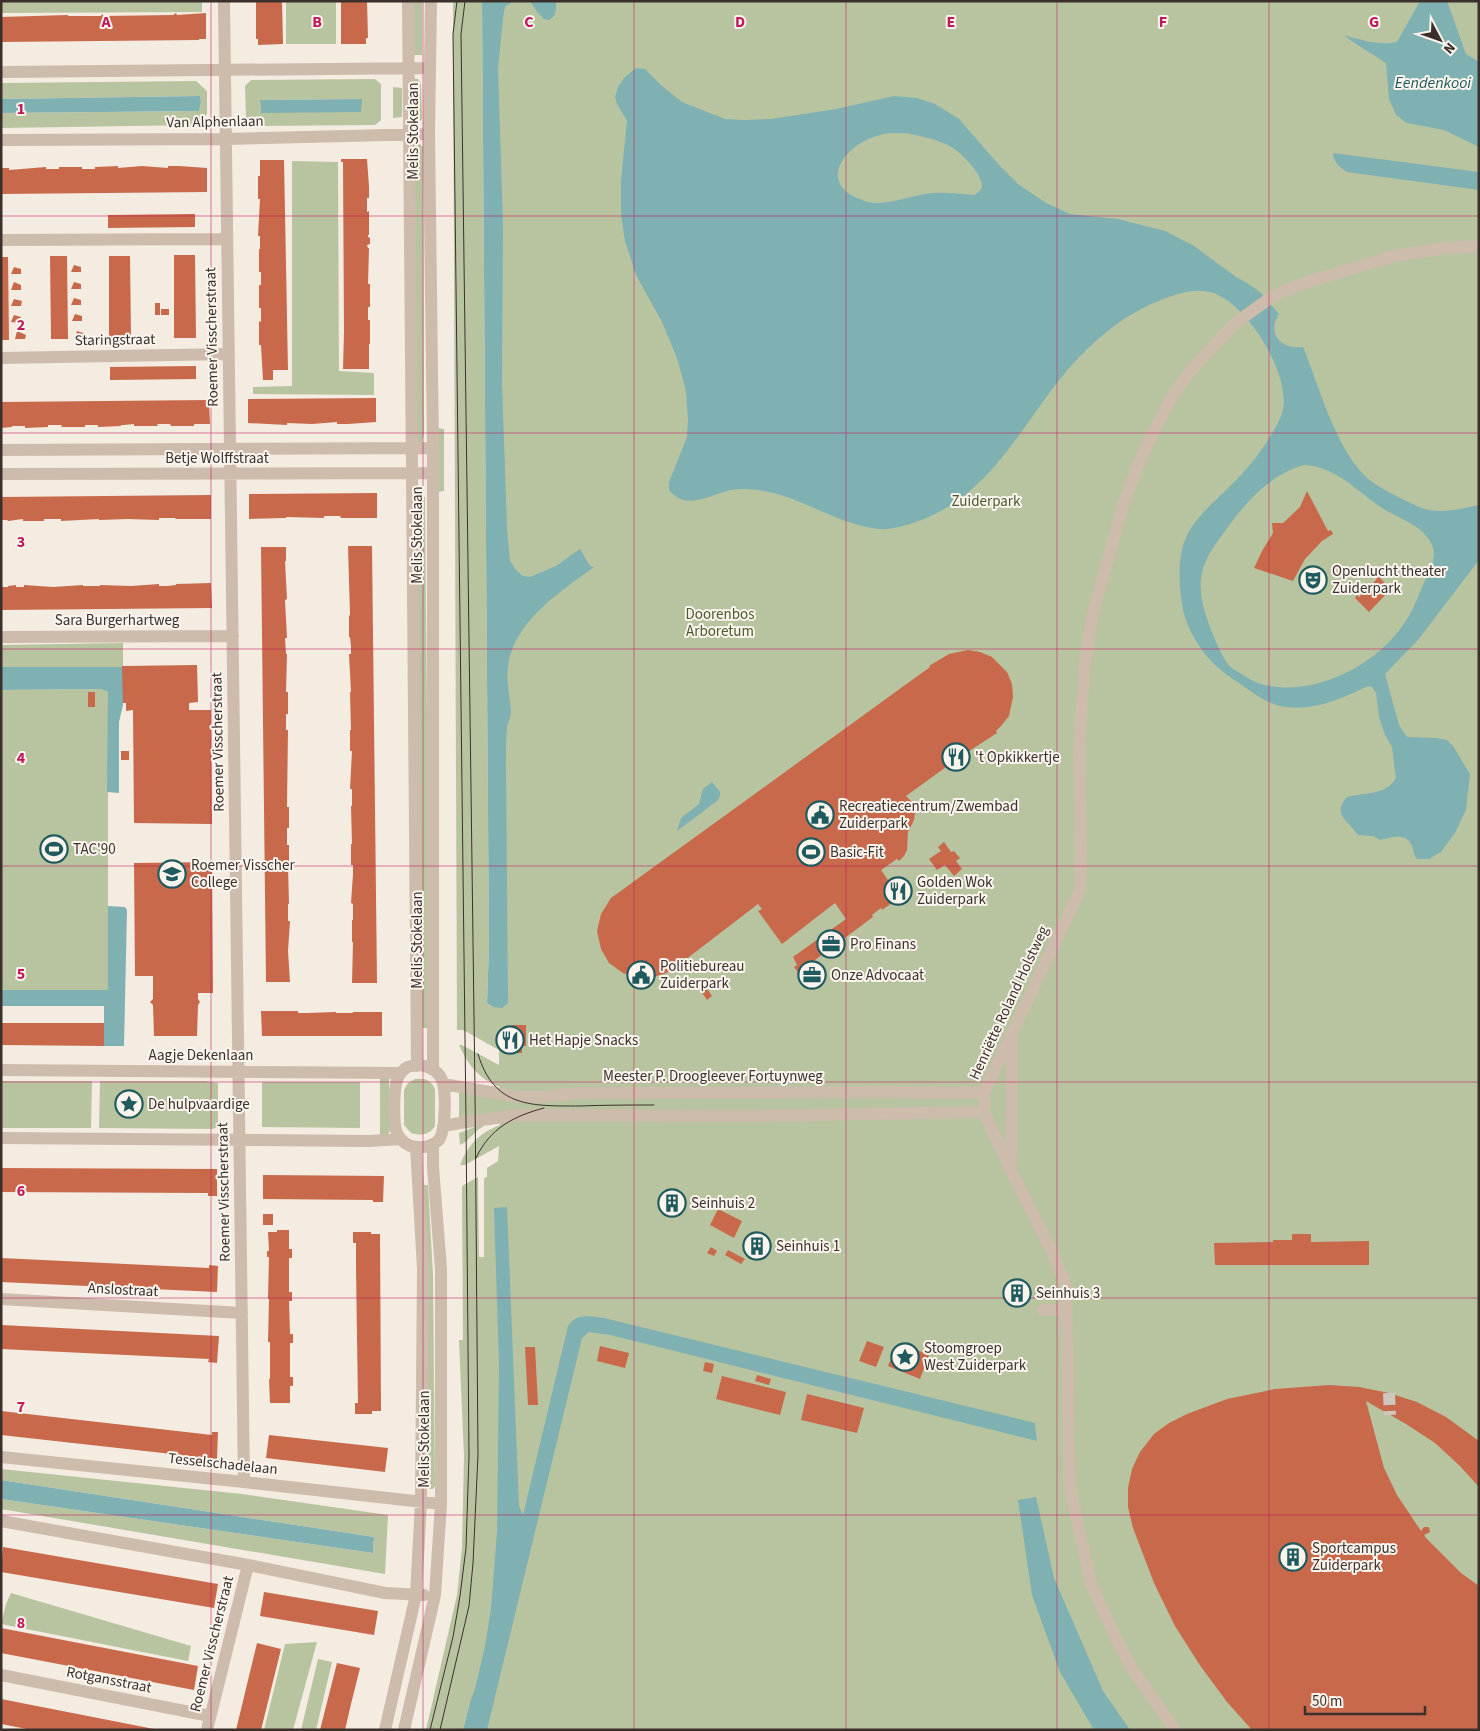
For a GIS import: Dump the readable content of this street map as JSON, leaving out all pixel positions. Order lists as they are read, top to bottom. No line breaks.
{"streets":{"street":["Van Alphenlaan","Melis Stokelaan","Roemer Visscherstraat","Staringstraat","Betje Wolffstraat","Sara Burgerhartweg","Henriëtte Roland Holstweg","Aagje Dekenlaan","Meester P. Droogleever Fortuynweg","Anslostraat","Tesselschadelaan","Rotgansstraat"]},"crossings":[["Van Alphenlaan","Melis Stokelaan"],["Van Alphenlaan","Roemer Visscherstraat"],["Melis Stokelaan","Betje Wolffstraat"],["Melis Stokelaan","Aagje Dekenlaan"],["Melis Stokelaan","Meester P. Droogleever Fortuynweg"],["Melis Stokelaan","Tesselschadelaan"],["Roemer Visscherstraat","Staringstraat"],["Roemer Visscherstraat","Betje Wolffstraat"],["Roemer Visscherstraat","Sara Burgerhartweg"],["Roemer Visscherstraat","Aagje Dekenlaan"],["Roemer Visscherstraat","Anslostraat"],["Roemer Visscherstraat","Tesselschadelaan"],["Roemer Visscherstraat","Rotgansstraat"],["Henriëtte Roland Holstweg","Meester P. Droogleever Fortuynweg"],["Aagje Dekenlaan","Meester P. Droogleever Fortuynweg"]],"water":["Eendenkooi"],"parks":["Zuiderpark","Doorenbos Arboretum"],"places":{"theatre":["Openlucht theater Zuiderpark"],"restaurant":["'t Opkikkertje","Golden Wok Zuiderpark","Het Hapje Snacks"],"public building":["Recreatiecentrum/Zwembad Zuiderpark","Politiebureau Zuiderpark"],"sports":["TAC'90","Basic-Fit"],"school or university":["Roemer Visscher College"],"office":["Pro Finans","Onze Advocaat"],"place":["De hulpvaardige","Stoomgroep West Zuiderpark"],"building":["Seinhuis 2","Seinhuis 1","Seinhuis 3","Sportcampus Zuiderpark"]},"scale_bar":"50 m","north":"bottom right","grid":{"columns":["A","B","C","D","E","F","G"],"rows":["1","2","3","4","5","6","7","8"]}}
